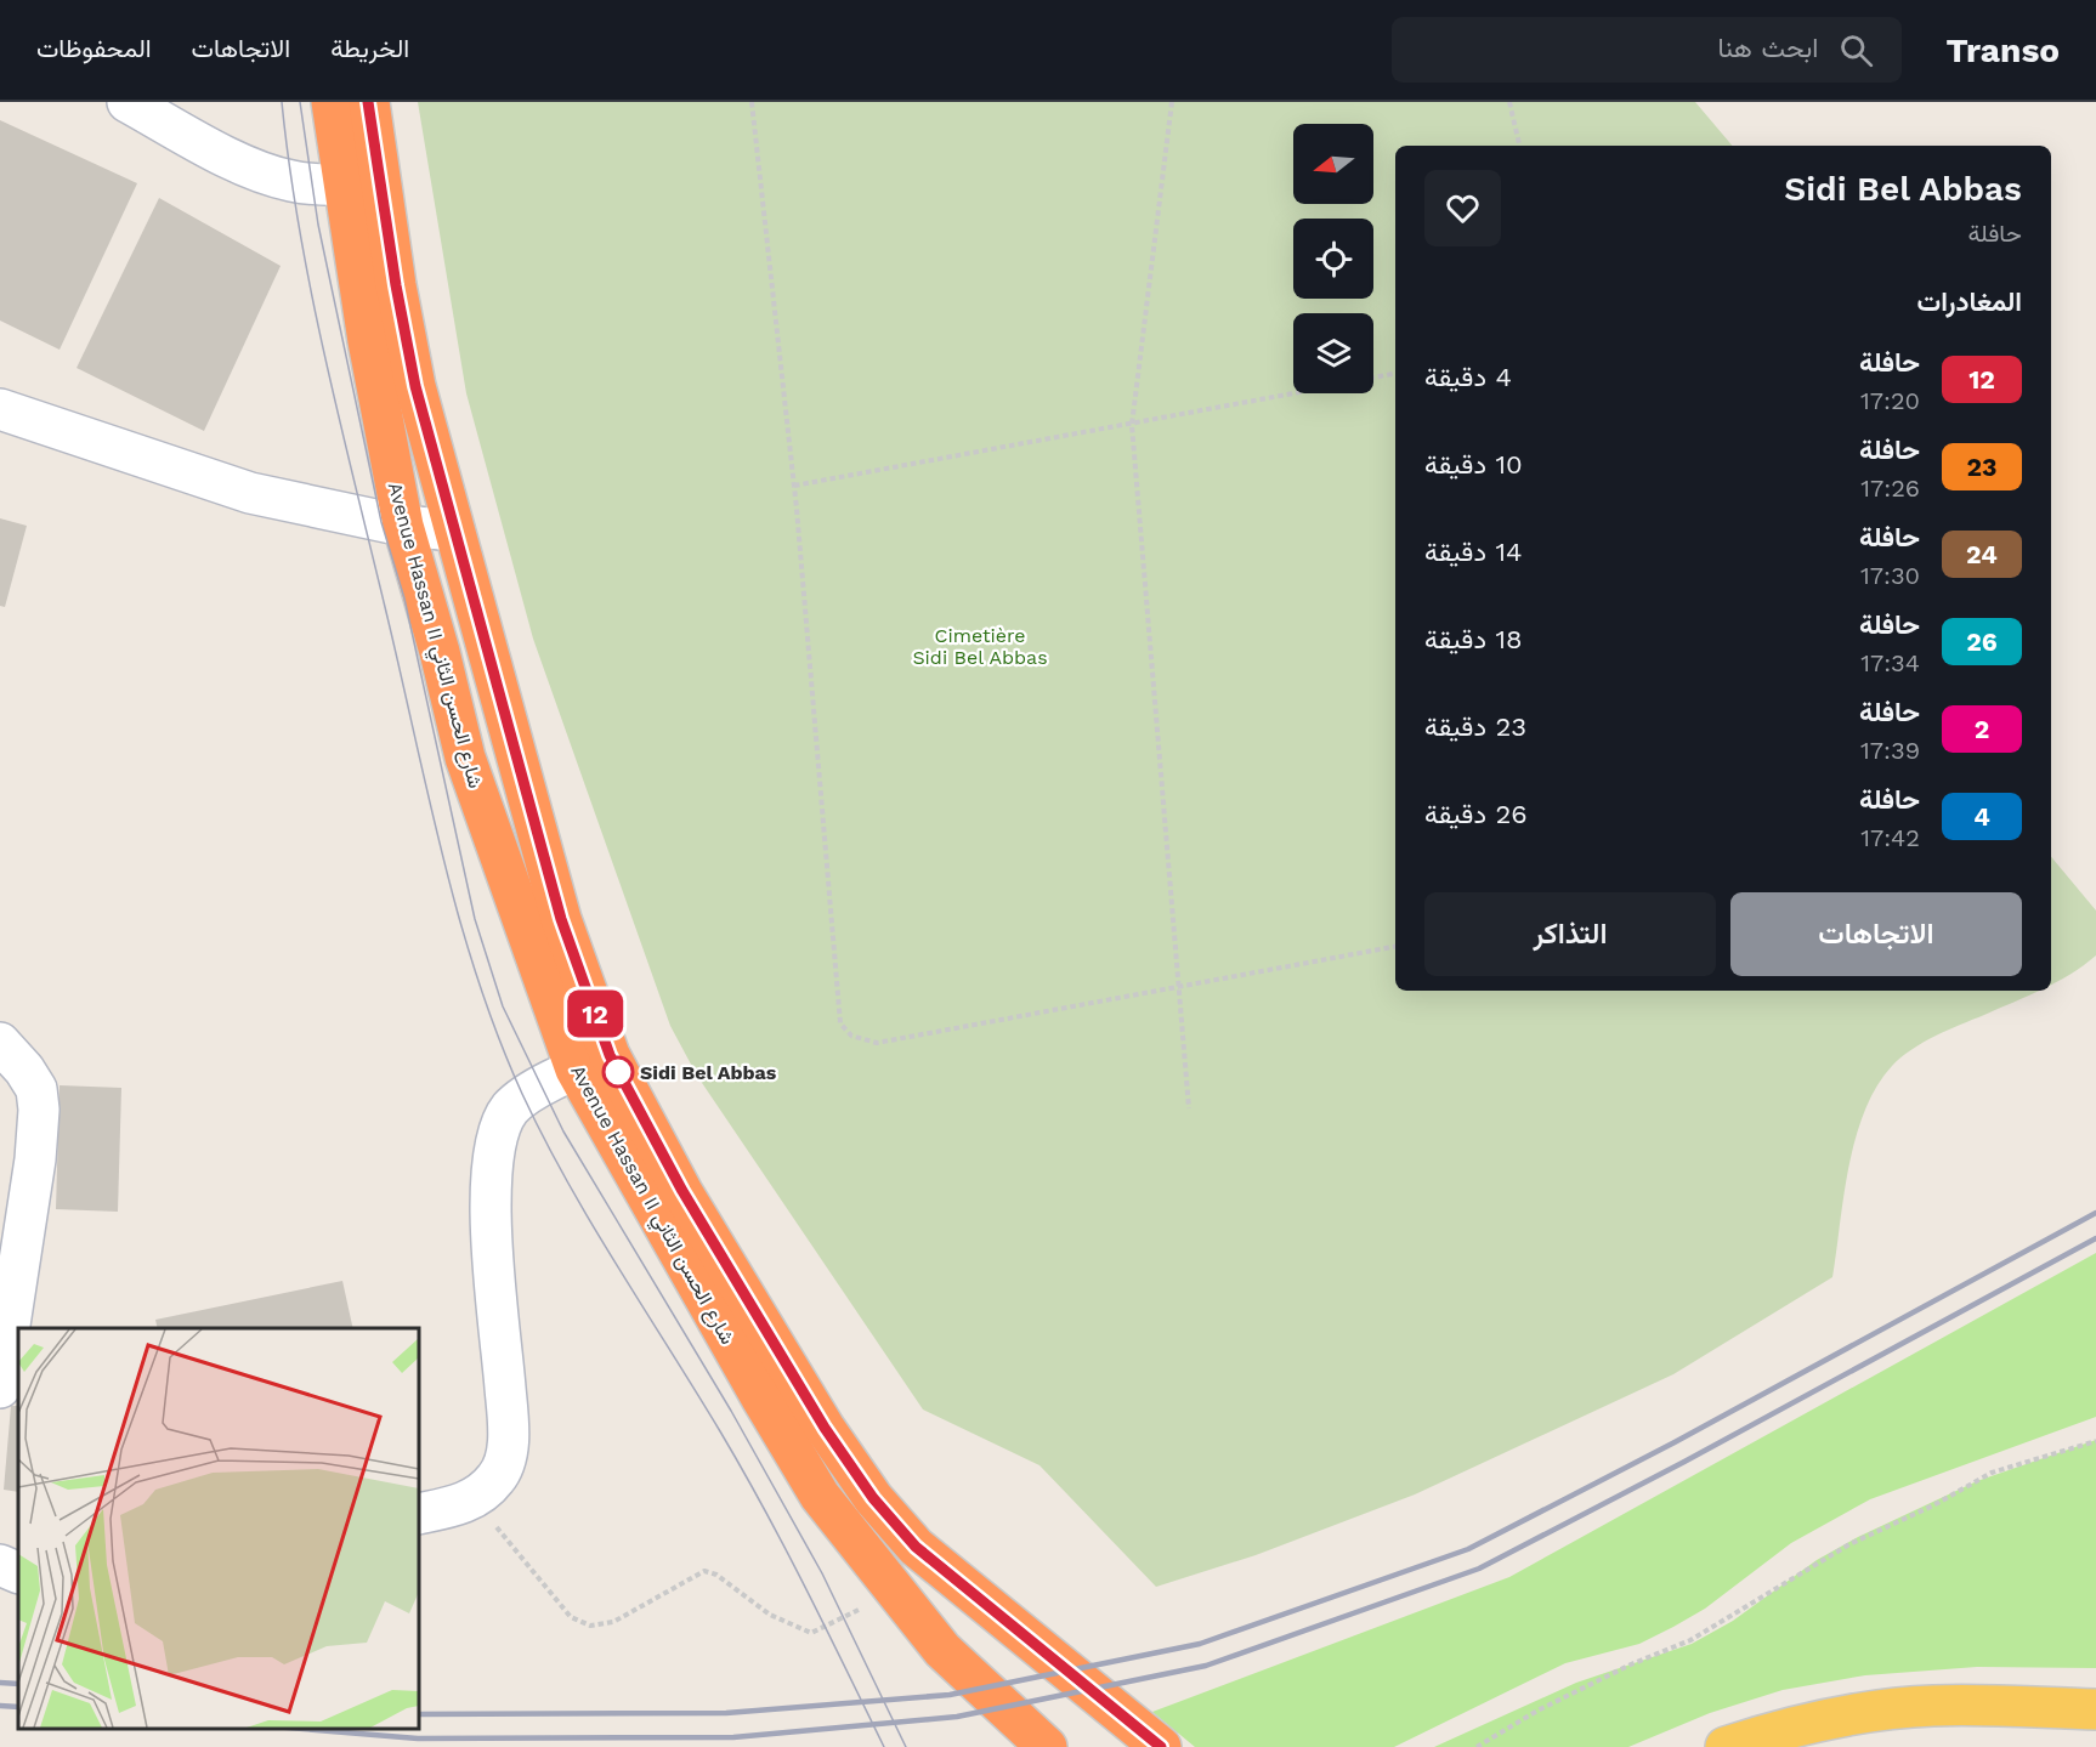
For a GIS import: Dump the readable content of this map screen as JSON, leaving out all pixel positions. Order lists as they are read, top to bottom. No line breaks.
{"streets":{"highway":["Avenue Hassan II شارع الحسن الثاني"]},"parks":["Cimetière Sidi Bel Abbas"],"places":["Sidi Bel Abbas"],"lines":["bus line 12"],"north":"left","page":{"header":"Transo","search":"ابحث هنا","nav":["الخريطة","الاتجاهات","المحفوظات"],"on_map":"12","heading":[["Sidi Bel Abbas","حافلة"],"المغادرات"],"list":[{"mark":"12","name":"حافلة","note":"17:20","value":"4 دقيقة"},{"mark":"23","name":"حافلة","note":"17:26","value":"10 دقيقة"},{"mark":"24","name":"حافلة","note":"17:30","value":"14 دقيقة"},{"mark":"26","name":"حافلة","note":"17:34","value":"18 دقيقة"},{"mark":"2","name":"حافلة","note":"17:39","value":"23 دقيقة"},{"mark":"4","name":"حافلة","note":"17:42","value":"26 دقيقة"}],"buttons":["الاتجاهات","التذاكر"]}}
